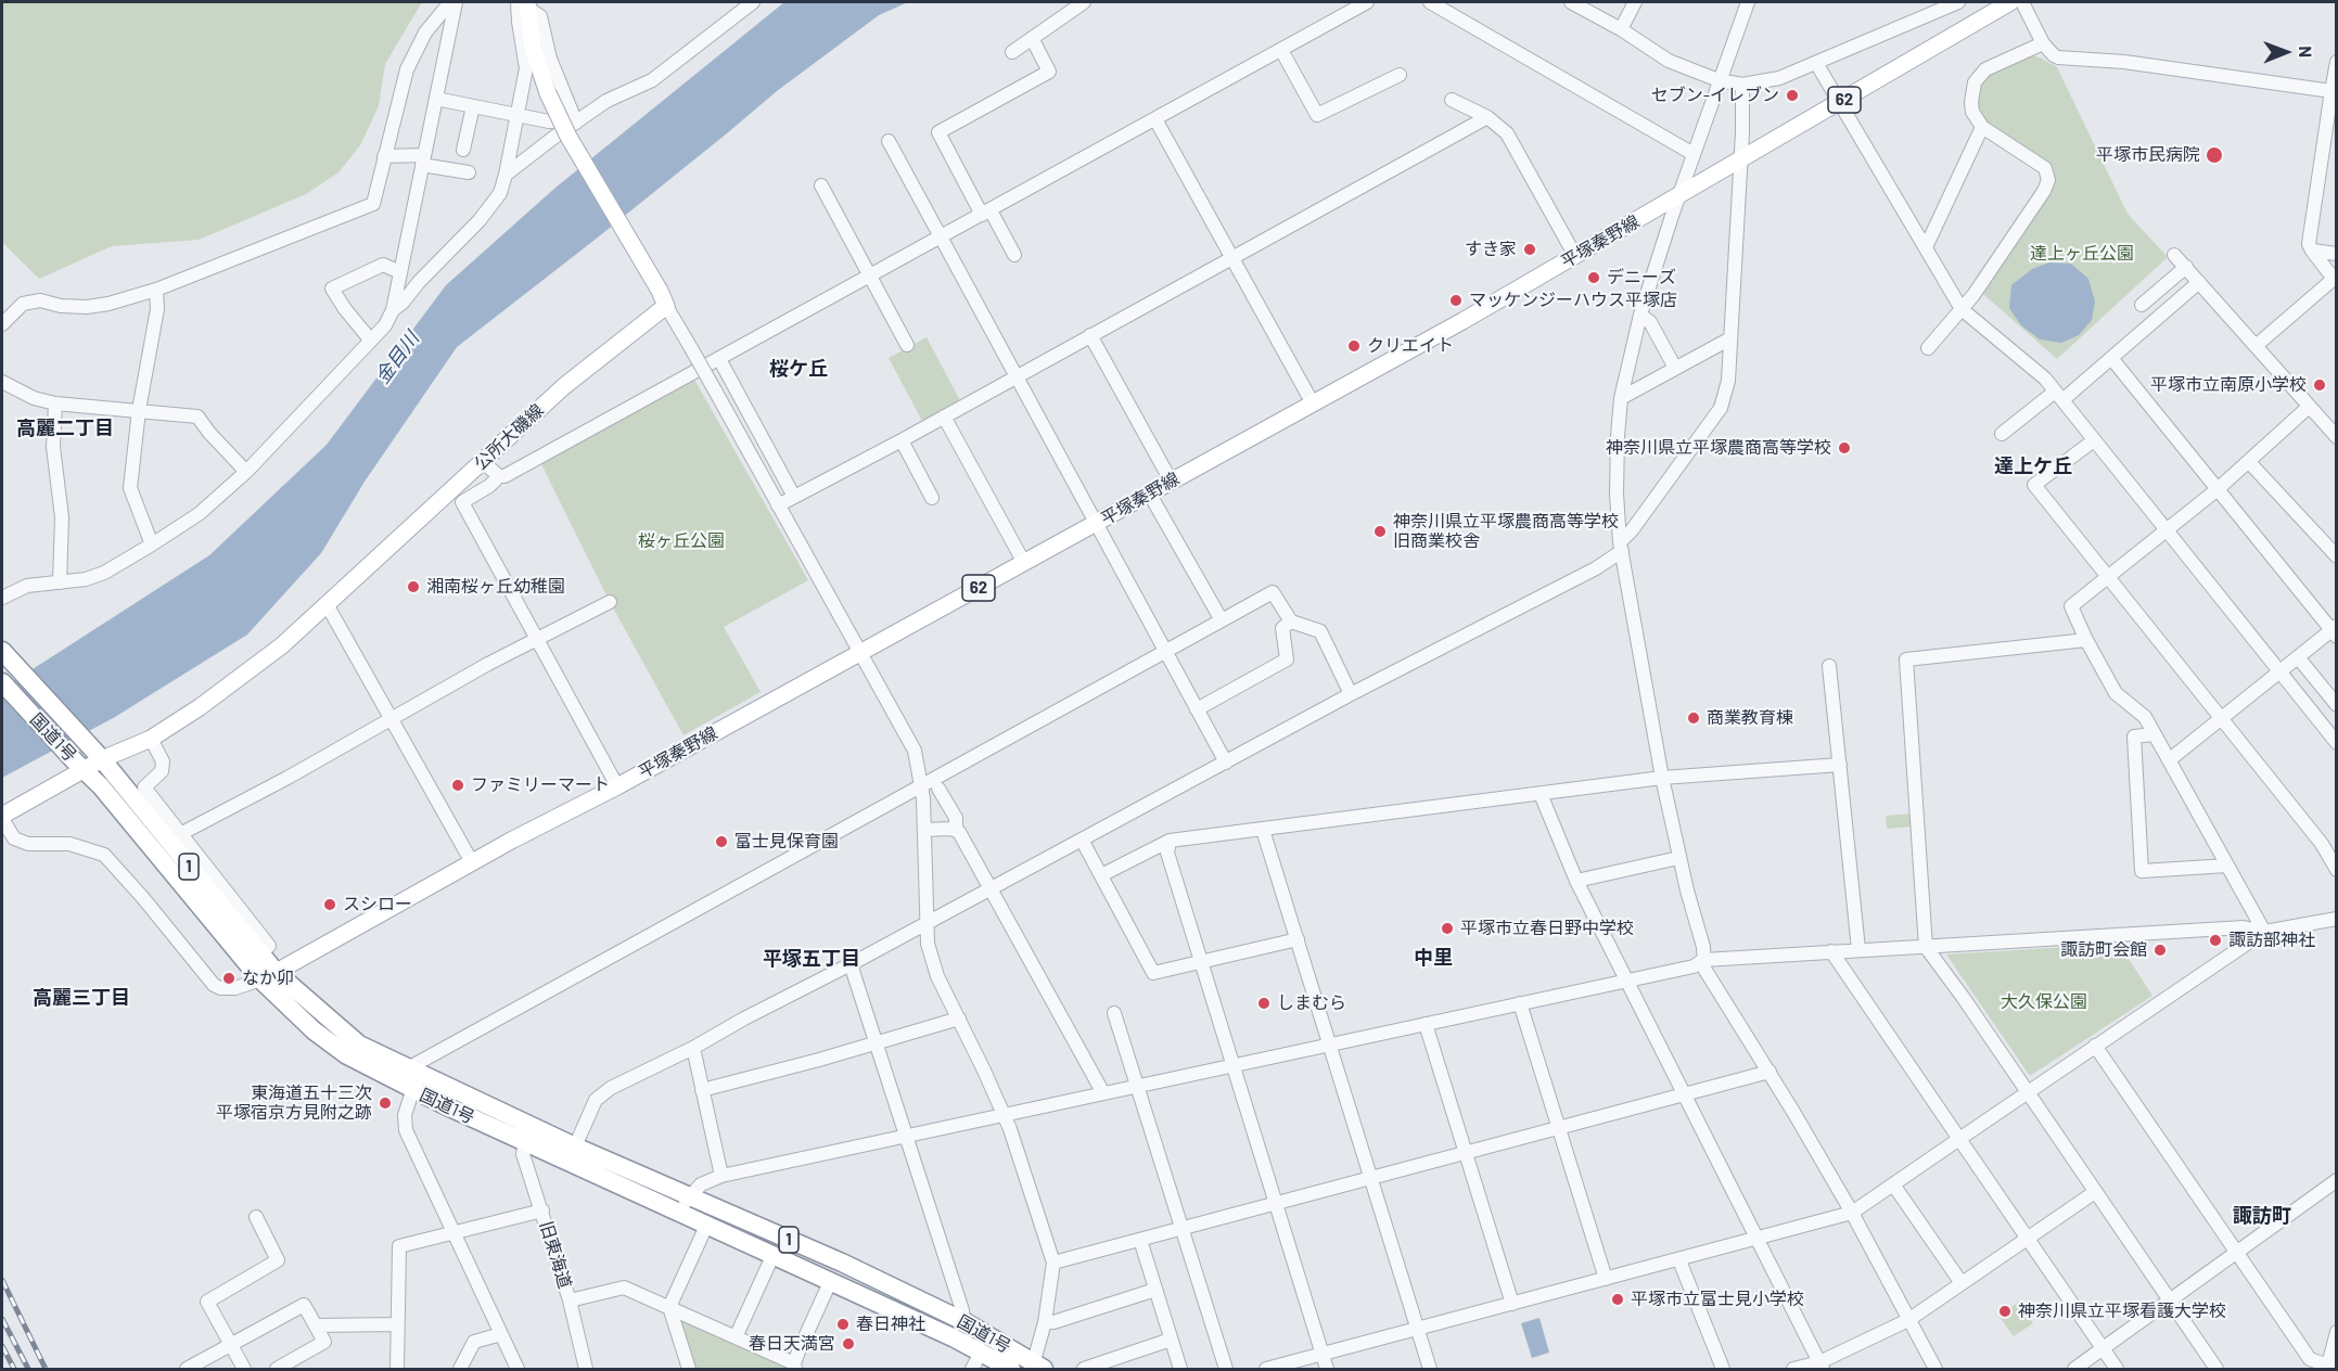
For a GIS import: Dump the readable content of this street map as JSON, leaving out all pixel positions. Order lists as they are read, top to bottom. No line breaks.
{"streets":{"highway":["国道1号","1"],"main road":["62","平塚秦野線","公所大磯線"],"street":["旧東海道"]},"crossings":[["平塚秦野線","国道1号"],["公所大磯線","国道1号"],["公所大磯線","1"],["国道1号","1"],["国道1号","旧東海道"]],"districts":["桜ケ丘","高麗二丁目","達上ケ丘","中里","平塚五丁目","高麗三丁目","諏訪町"],"water":["金目川"],"parks":["達上ヶ丘公園","桜ヶ丘公園","大久保公園"],"places":["セブン-イレブン","平塚市民病院","すき家","デニーズ","マッケンジーハウス平塚店","クリエイト","平塚市立南原小学校","神奈川県立平塚農商高等学校","神奈川県立平塚農商高等学校 旧商業校舎","湘南桜ヶ丘幼稚園","商業教育棟","ファミリーマート","富士見保育園","スシロー","平塚市立春日野中学校","諏訪部神社","諏訪町会館","なか卯","しまむら","東海道五十三次 平塚宿京方見附之跡","平塚市立富士見小学校","神奈川県立平塚看護大学校","春日神社","春日天満宮"],"north":"right"}
